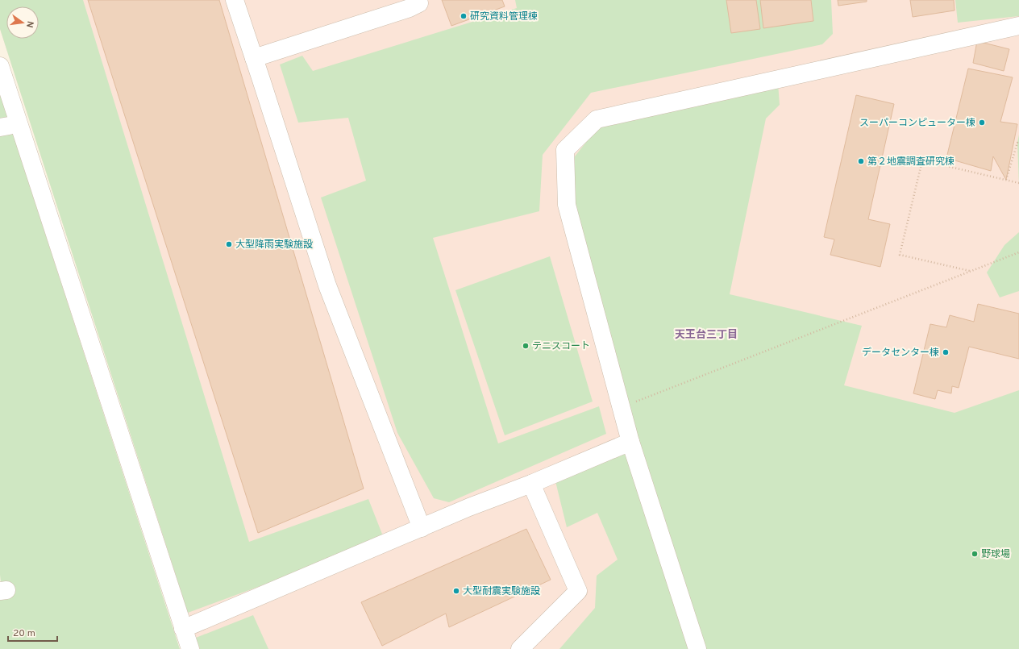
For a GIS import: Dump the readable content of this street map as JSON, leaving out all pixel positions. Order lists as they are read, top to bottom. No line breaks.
{"districts":["天王台三丁目"],"places":["研究資料管理棟","スーパーコンピューター棟","第２地震調査研究棟","大型降雨実験施設","テニスコート","データセンター棟","野球場","大型耐震実験施設"],"scale_bar":"20 m","north":"right"}
